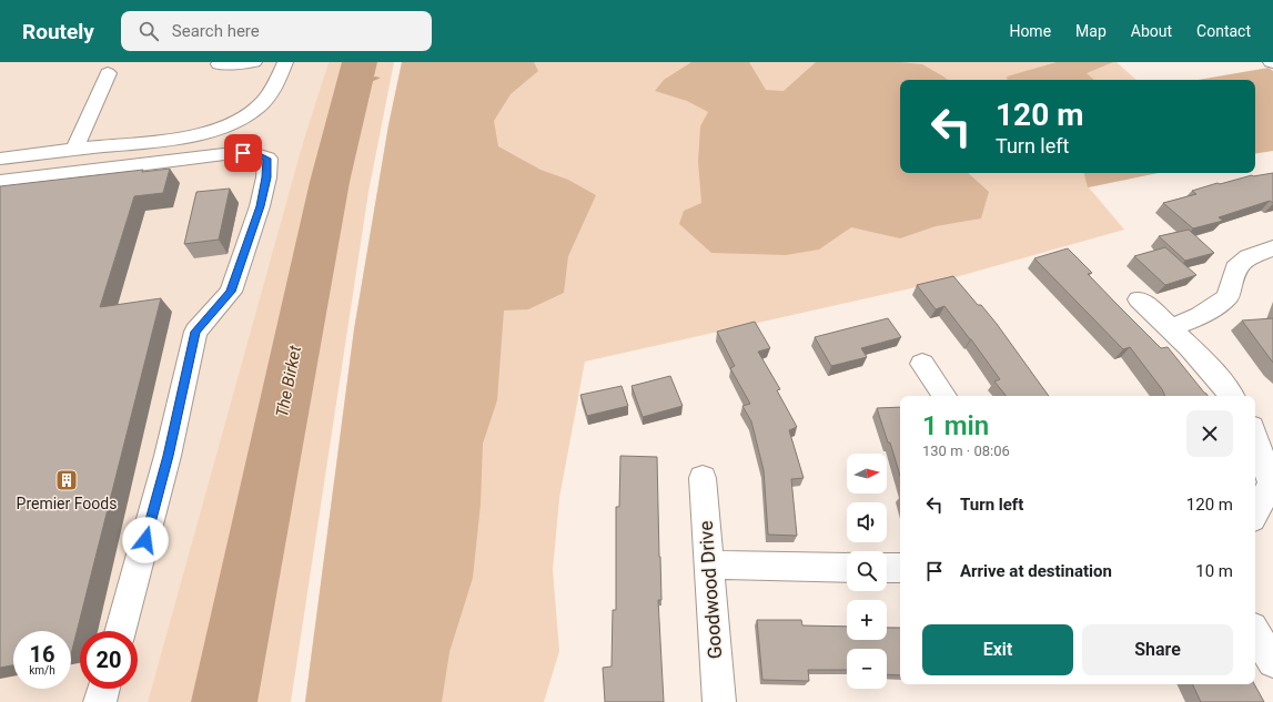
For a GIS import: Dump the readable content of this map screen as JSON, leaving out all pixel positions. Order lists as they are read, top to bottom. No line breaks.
{"streets":{"street":["Goodwood Drive"]},"water":["The Birket"],"places":{"building":["Premier Foods"]},"north":"right","page":{"header":"Routely","search":"Search here","nav":["Home","Map","About","Contact"],"turn":["120 m","Turn left"],"heading":["1 min","130 m · 08:06"],"map_buttons":["+","−"],"list":[{"name":"Turn left","value":"120 m"},{"name":"Arrive at destination","value":"10 m"}],"buttons":["Exit","Share"],"speed":"16 km/h","limit":"20"}}
